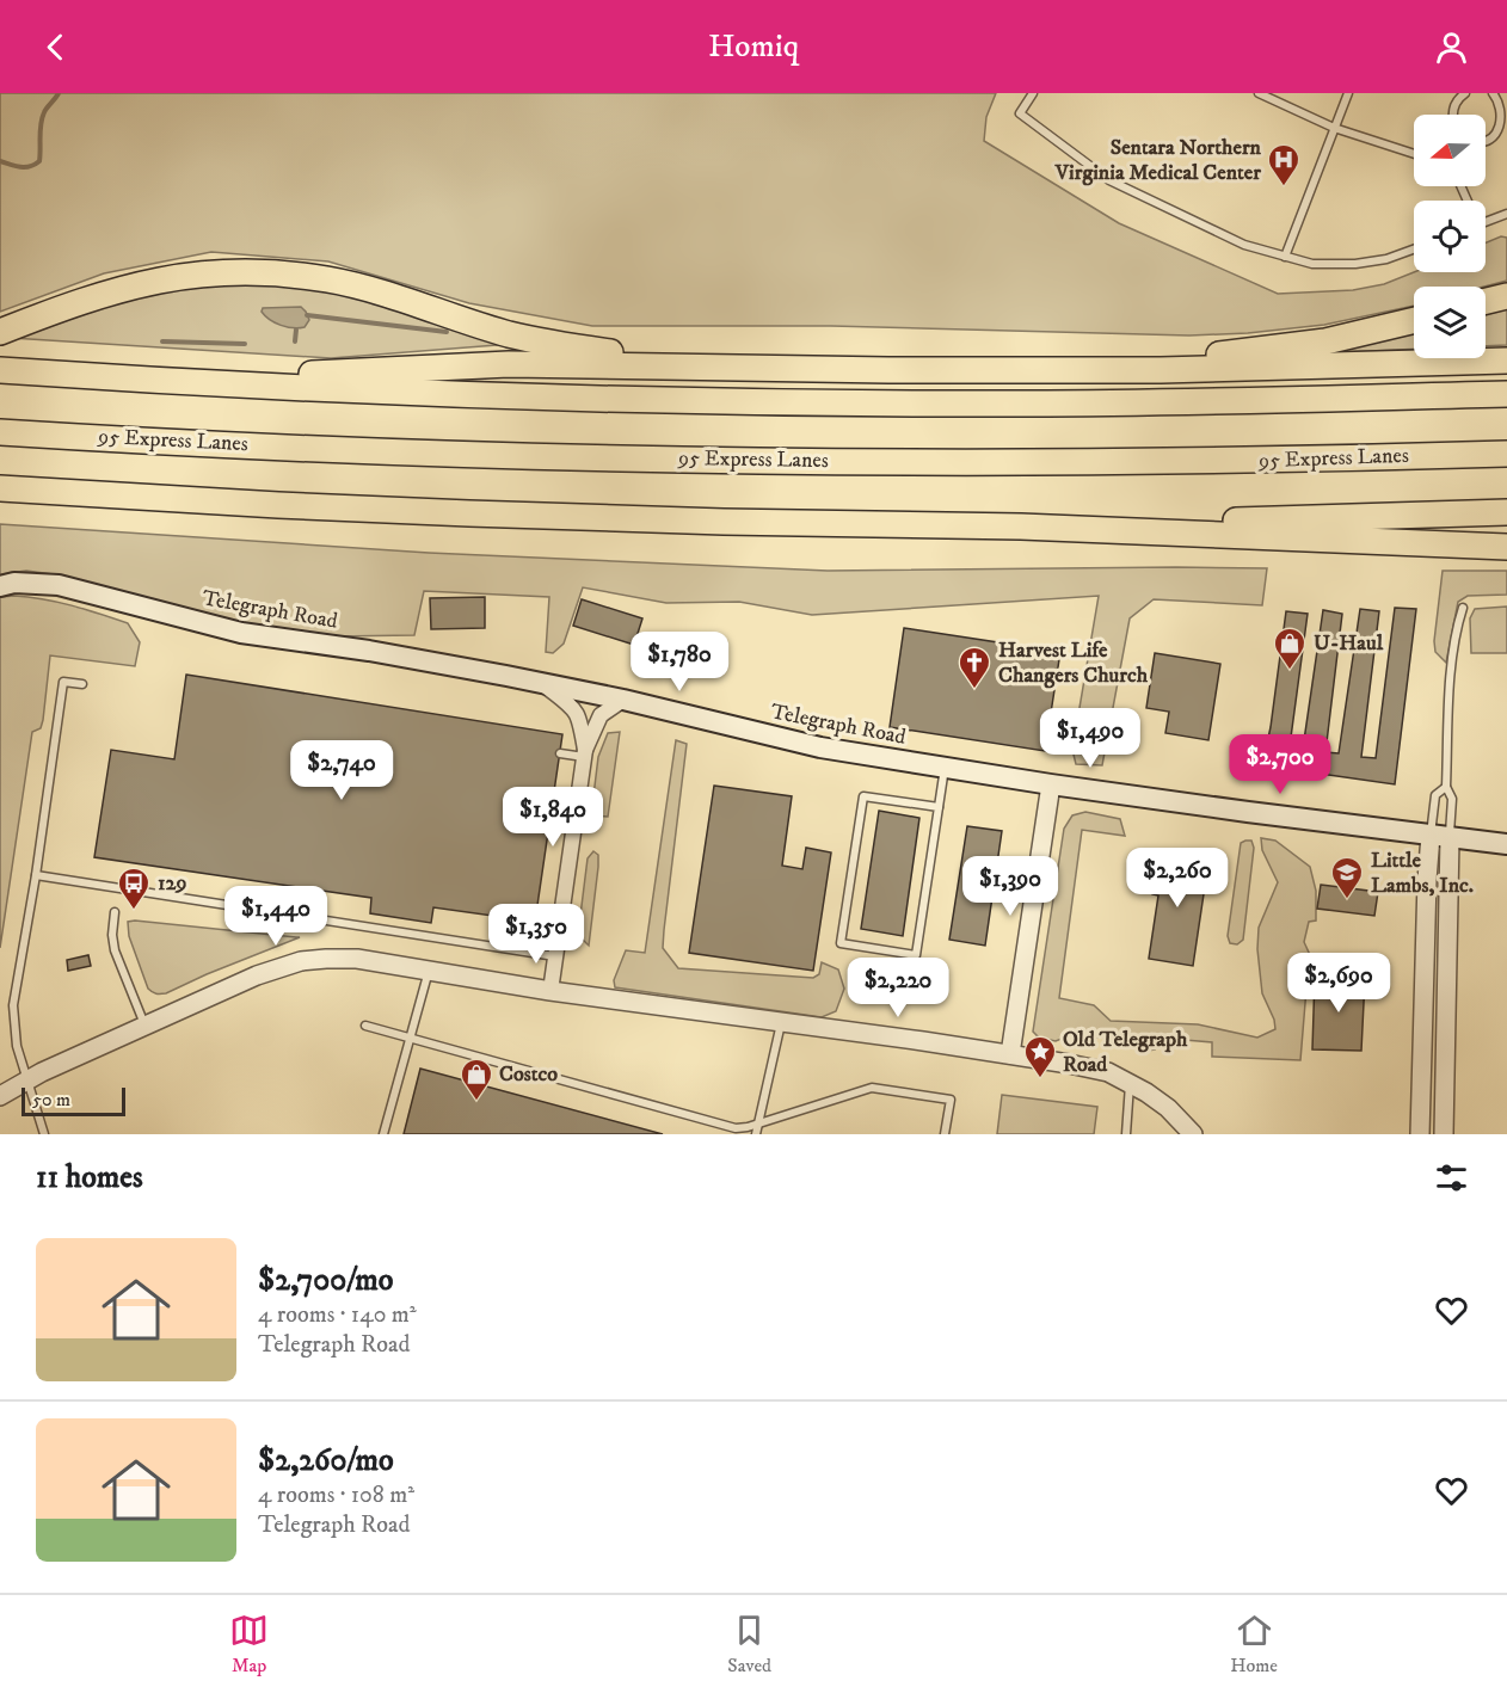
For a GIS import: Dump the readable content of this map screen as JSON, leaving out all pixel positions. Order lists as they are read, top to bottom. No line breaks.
{"streets":{"highway":["95 Express Lanes"],"main road":["Telegraph Road"]},"places":{"hospital":["Sentara Northern Virginia Medical Center"],"shop":["U-Haul","Costco"],"church":["Harvest Life Changers Church"],"school or university":["Little Lambs, Inc."],"bus stop":["129"],"place":["Old Telegraph Road"]},"scale_bar":"50 m","north":"left","page":{"header":"Homiq","price":["$1,780","$1,490","$2,700","$2,740","$1,840","$2,260","$1,390","$1,440","$1,350","$2,690","$2,220"],"scale":"50 m","heading":"11 homes","list":[{"name":"$2,700/mo","note":"4 rooms · 140 m² · Telegraph Road"},{"name":"$2,260/mo","note":"4 rooms · 108 m² · Telegraph Road"}],"tabs":["Map","Saved","Home"]}}
